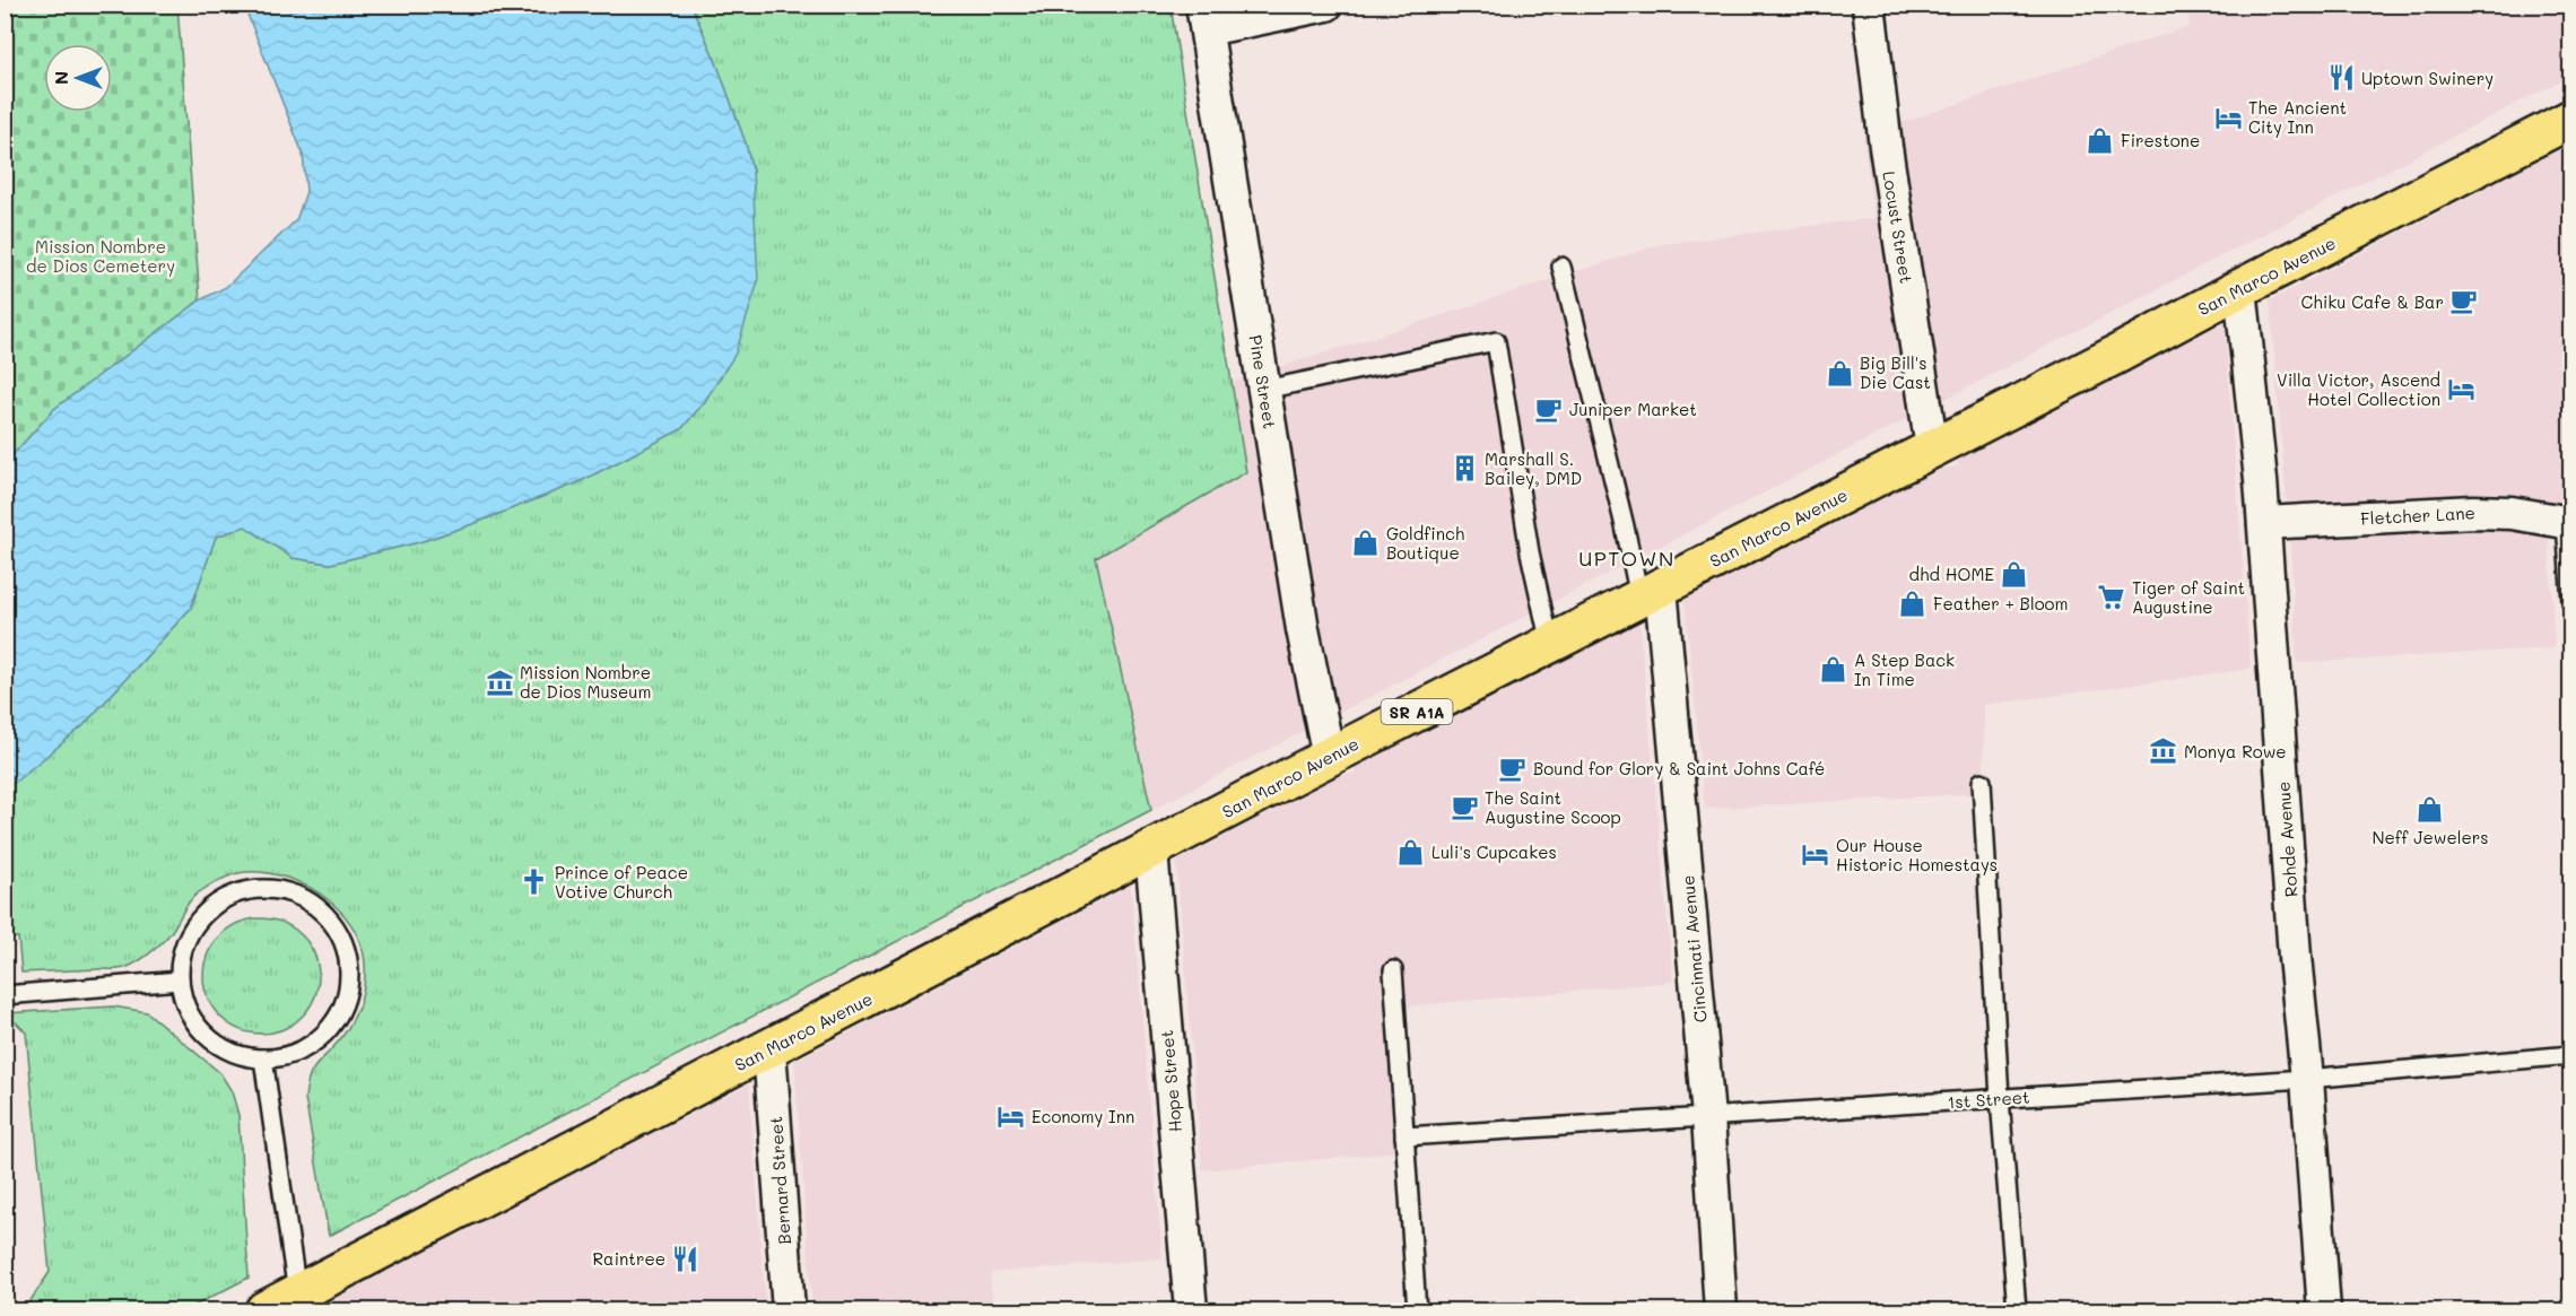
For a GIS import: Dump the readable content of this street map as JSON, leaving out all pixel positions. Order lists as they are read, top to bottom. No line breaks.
{"streets":{"main road":["San Marco Avenue","SR A1A"],"street":["Locust Street","Pine Street","Fletcher Lane","Rohde Avenue","Cincinnati Avenue","Hope Street","Bernard Street"],"lane":["1st Street"]},"crossings":[["Locust Street","San Marco Avenue"],["San Marco Avenue","Pine Street"],["San Marco Avenue","Rohde Avenue"],["San Marco Avenue","Cincinnati Avenue"],["San Marco Avenue","Hope Street"],["San Marco Avenue","Bernard Street"],["Fletcher Lane","Rohde Avenue"],["Rohde Avenue","1st Street"],["Cincinnati Avenue","1st Street"]],"districts":["UPTOWN"],"parks":["Mission Nombre de Dios Cemetery"],"places":{"restaurant":["Uptown Swinery","Raintree"],"hotel":["The Ancient City Inn","Villa Victor, Ascend Hotel Collection","Our House Historic Homestays","Economy Inn"],"shop":["Firestone","Big Bill's Die Cast","Goldfinch Boutique","dhd HOME","Feather + Bloom","A Step Back In Time","Neff Jewelers","Luli's Cupcakes"],"cafe":["Chiku Cafe & Bar","Juniper Market","Bound for Glory & Saint Johns Café","The Saint Augustine Scoop"],"building":["Marshall S. Bailey, DMD"],"supermarket":["Tiger of Saint Augustine"],"museum":["Mission Nombre de Dios Museum","Monya Rowe"],"church":["Prince of Peace Votive Church"]},"north":"left"}
